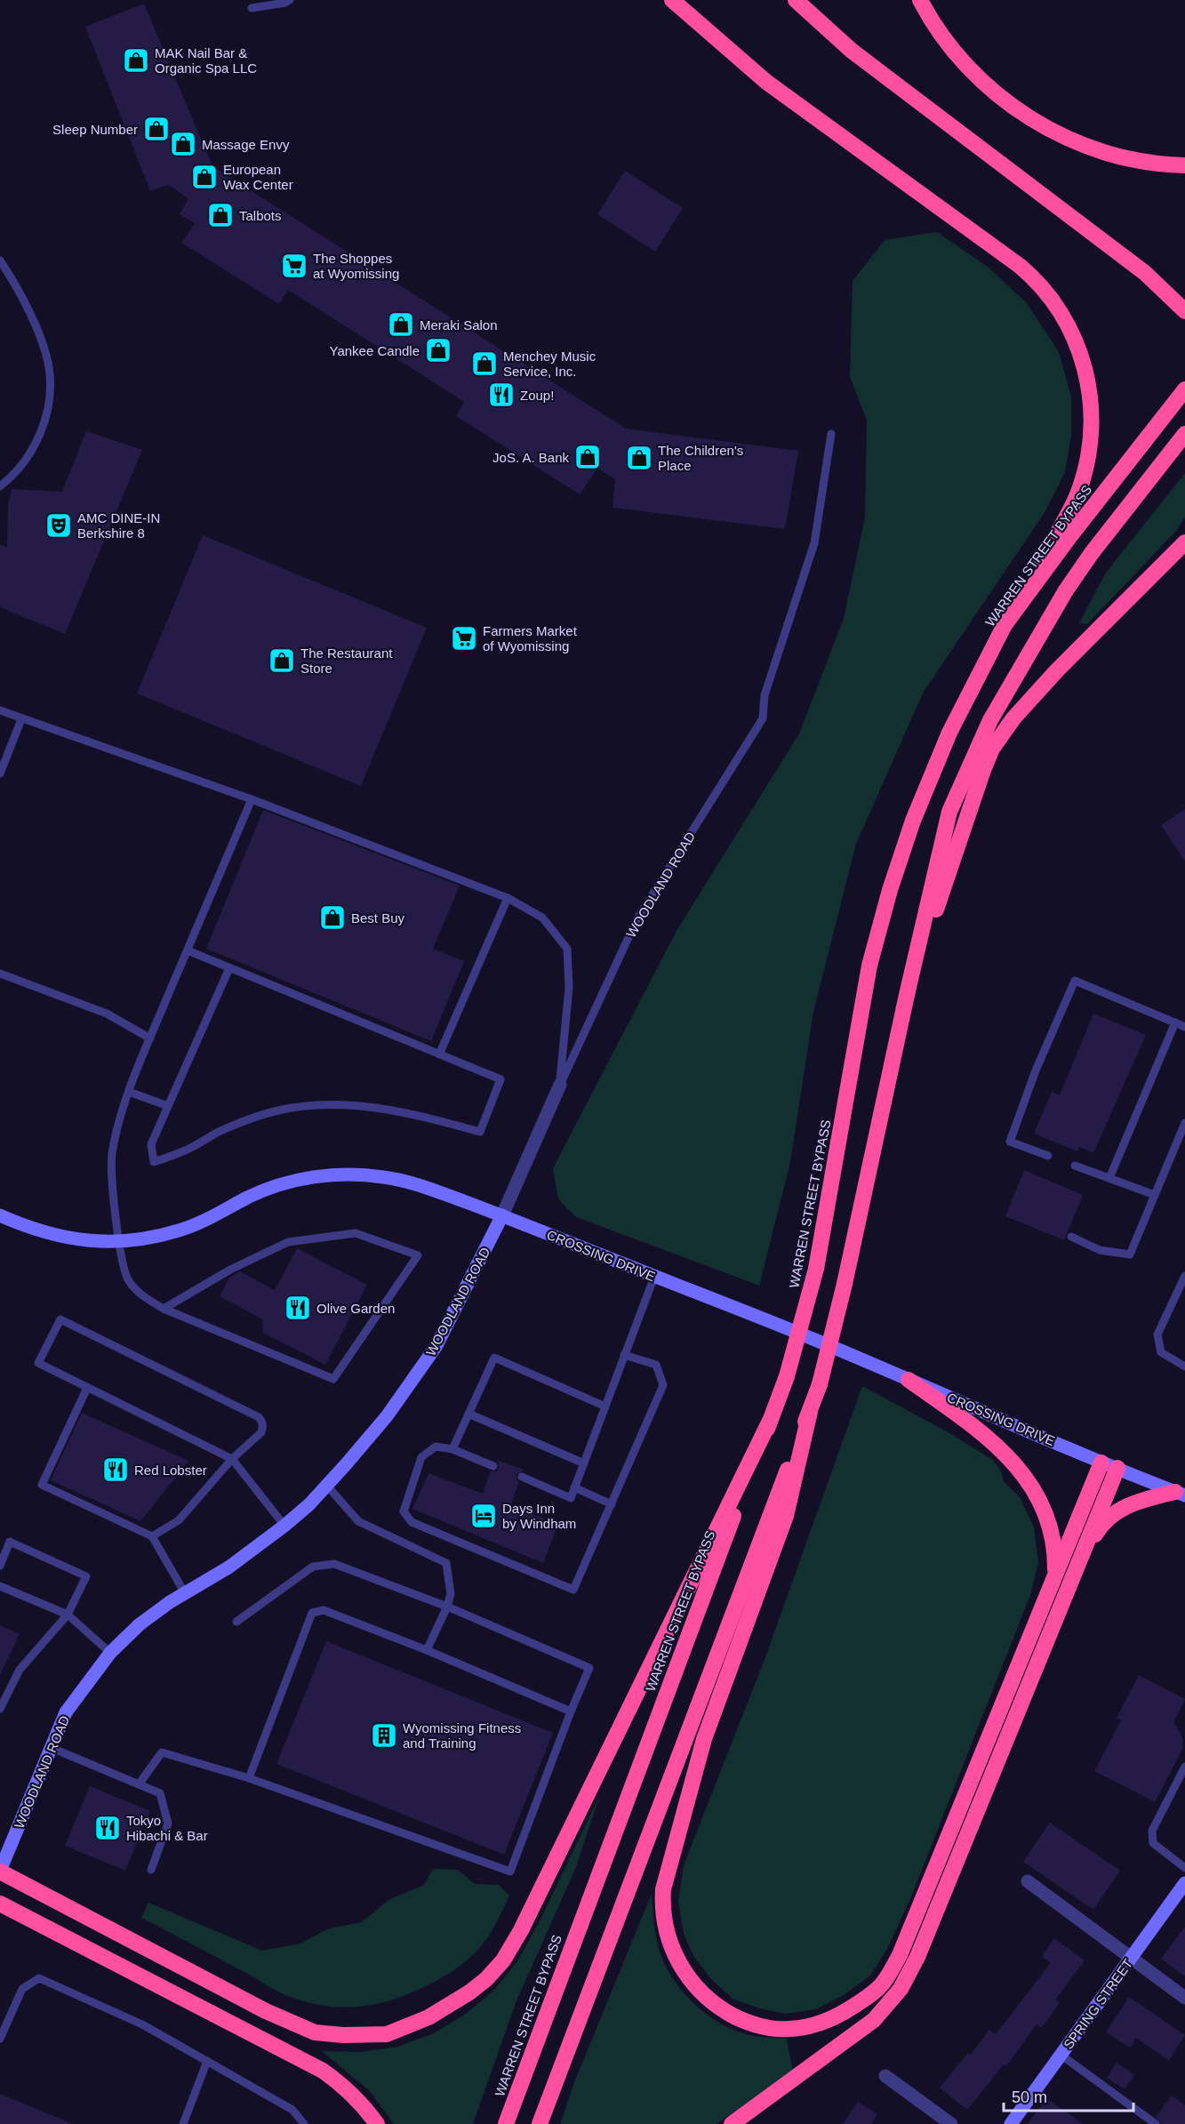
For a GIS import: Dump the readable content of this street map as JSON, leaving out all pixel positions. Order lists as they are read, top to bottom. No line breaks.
{"streets":{"highway":["WARREN STREET BYPASS"],"main road":["WOODLAND ROAD","CROSSING DRIVE","SPRING STREET"]},"crossings":[["WOODLAND ROAD","CROSSING DRIVE"]],"places":{"shop":["MAK Nail Bar & Organic Spa LLC","Sleep Number","Massage Envy","European Wax Center","Talbots","Meraki Salon","Yankee Candle","Menchey Music Service, Inc.","JoS. A. Bank","The Children's Place","The Restaurant Store","Best Buy"],"supermarket":["The Shoppes at Wyomissing","Farmers Market of Wyomissing"],"restaurant":["Zoup!","Olive Garden","Red Lobster","Tokyo Hibachi & Bar"],"theatre":["AMC DINE-IN Berkshire 8"],"hotel":["Days Inn by Windham"],"building":["Wyomissing Fitness and Training"]},"scale_bar":"50 m"}
